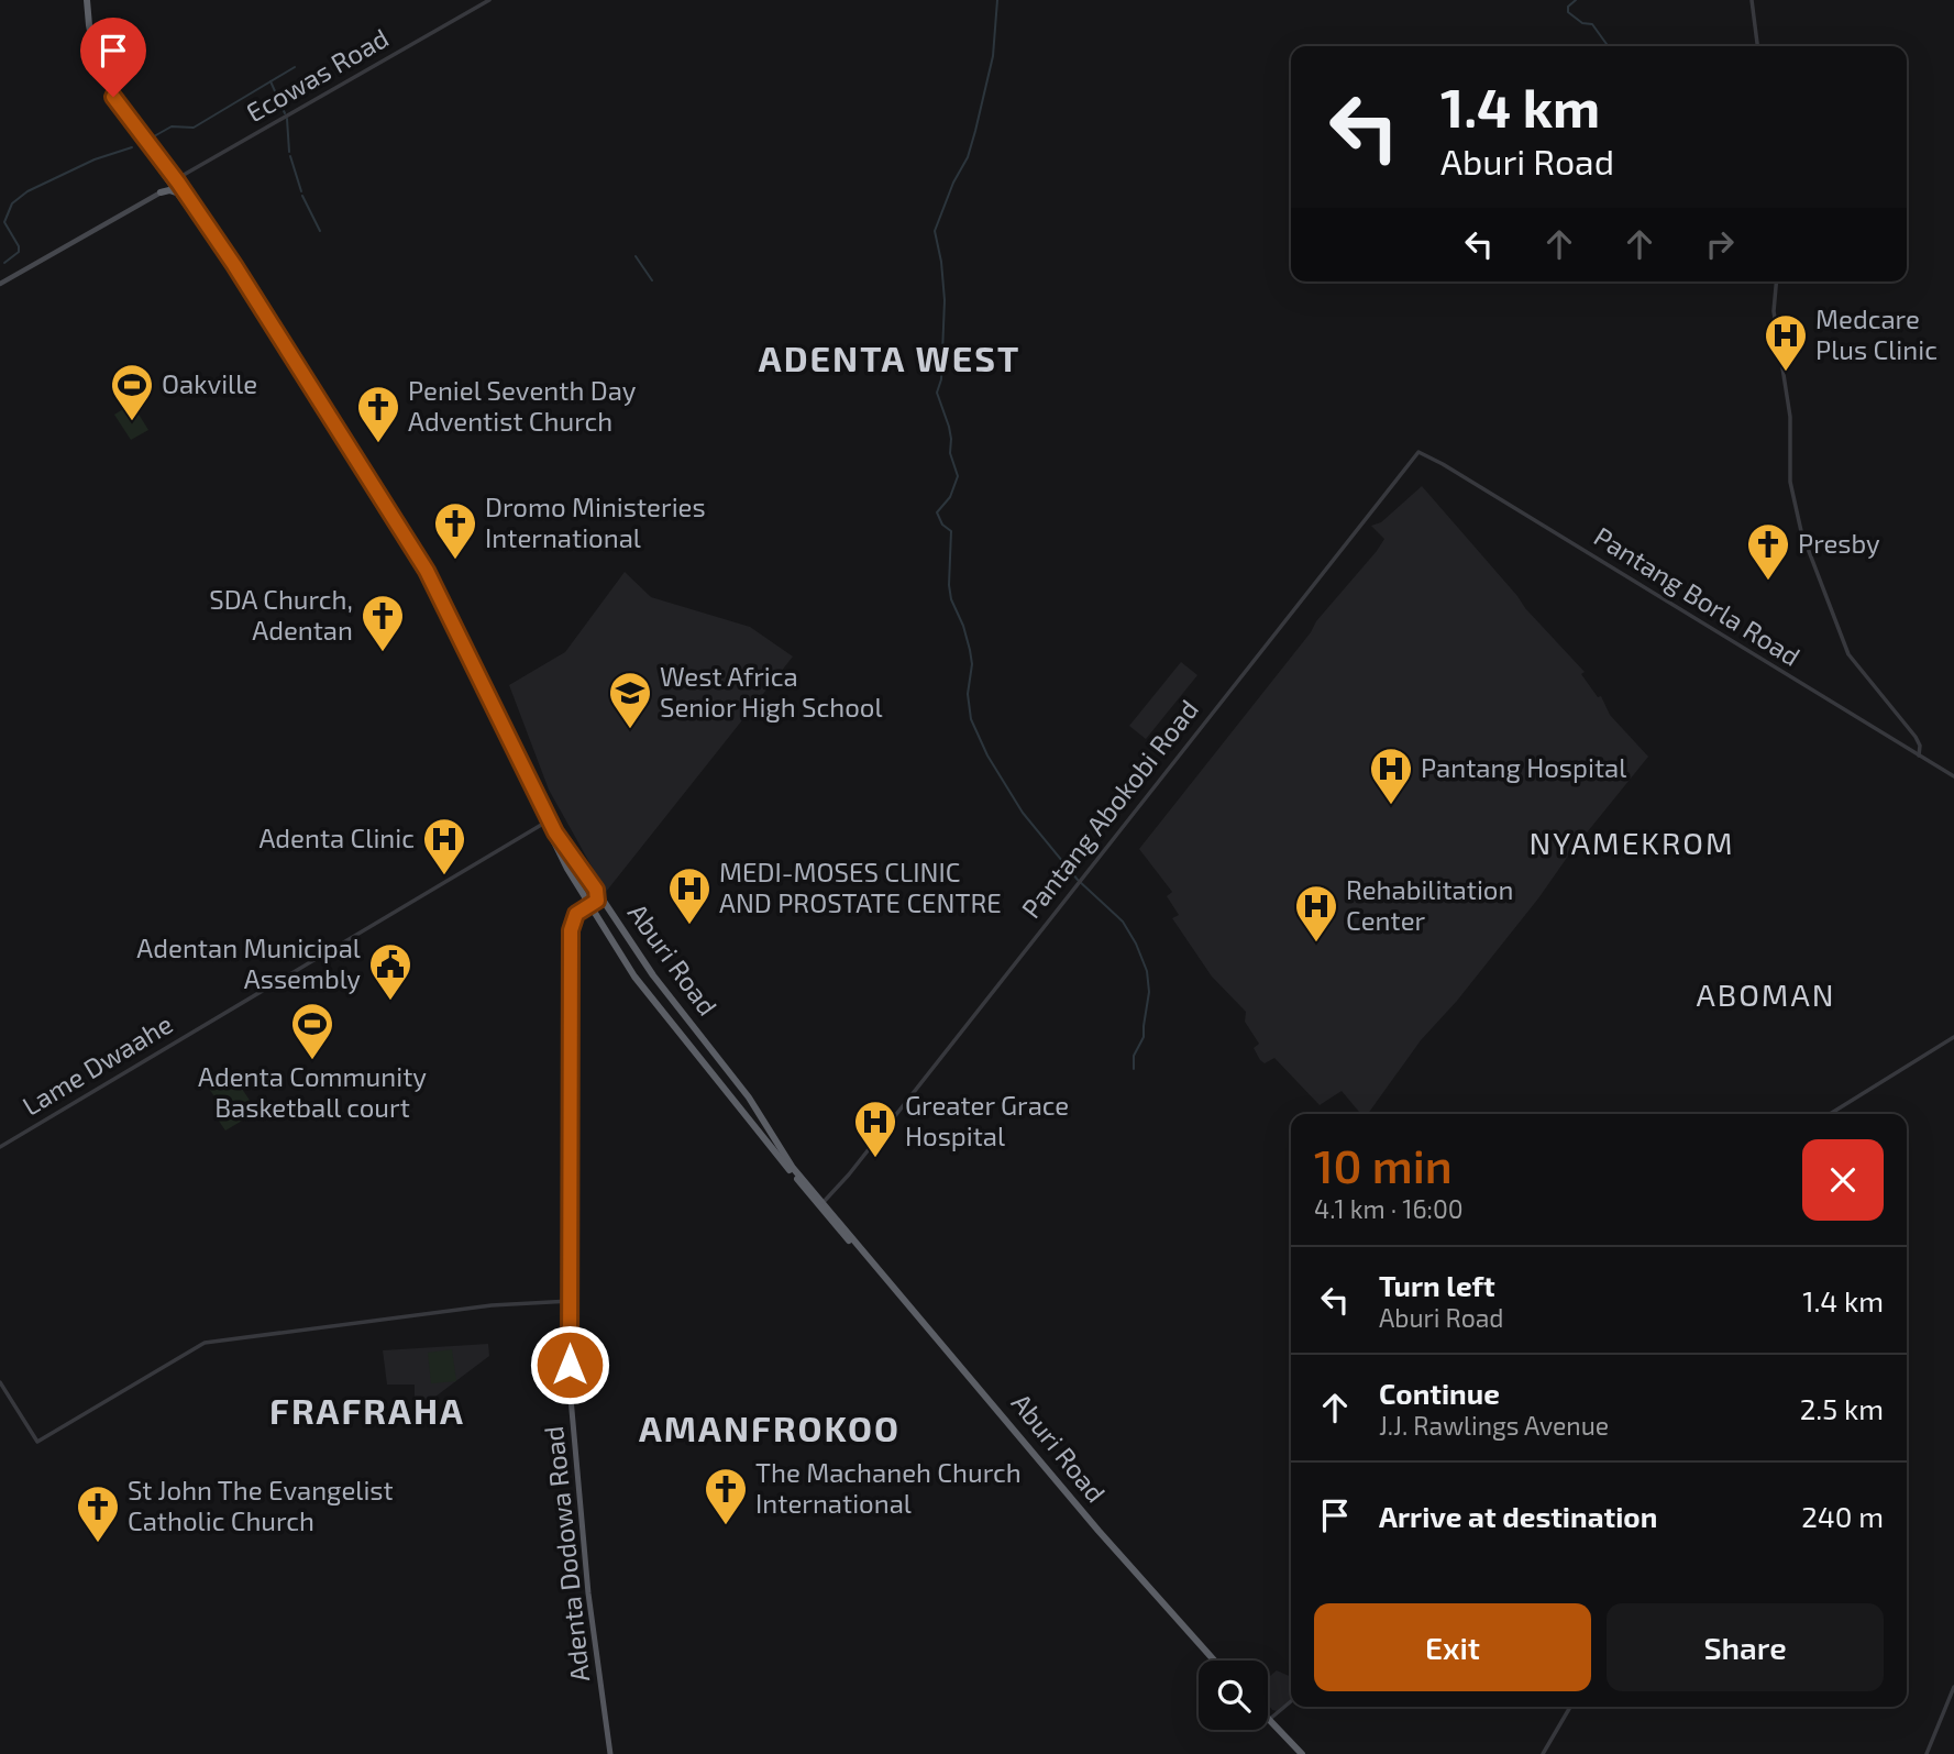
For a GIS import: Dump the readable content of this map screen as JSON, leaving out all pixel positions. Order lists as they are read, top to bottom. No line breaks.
{"streets":{"highway":["Aburi Road"],"main road":["Adenta Dodowa Road"],"street":["Ecowas Road","Pantang Borla Road","Pantang Abokobi Road","Lame Dwaahe"]},"crossings":[["Pantang Borla Road","Pantang Abokobi Road"],["Pantang Abokobi Road","Aburi Road"],["Aburi Road","Lame Dwaahe"],["Aburi Road","Adenta Dodowa Road"]],"districts":["ADENTA WEST","NYAMEKROM","ABOMAN","FRAFRAHA","AMANFROKOO"],"places":{"hospital":["Medcare Plus Clinic","Pantang Hospital","Adenta Clinic","MEDI-MOSES CLINIC AND PROSTATE CENTRE","Rehabilitation Center","Greater Grace Hospital"],"sports":["Oakville","Adenta Community Basketball court"],"church":["Peniel Seventh Day Adventist Church","Dromo Ministeries International","Presby","SDA Church, Adentan","The Machaneh Church International","St John The Evangelist Catholic Church"],"school or university":["West Africa Senior High School"],"public building":["Adentan Municipal Assembly"]},"page":{"turn":["1.4 km","Aburi Road"],"heading":["10 min","4.1 km · 16:00"],"list":[{"name":"Turn left","note":"Aburi Road","value":"1.4 km"},{"name":"Continue","note":"J.J. Rawlings Avenue","value":"2.5 km"},{"name":"Arrive at destination","value":"240 m"}],"buttons":["Exit","Share"]}}
